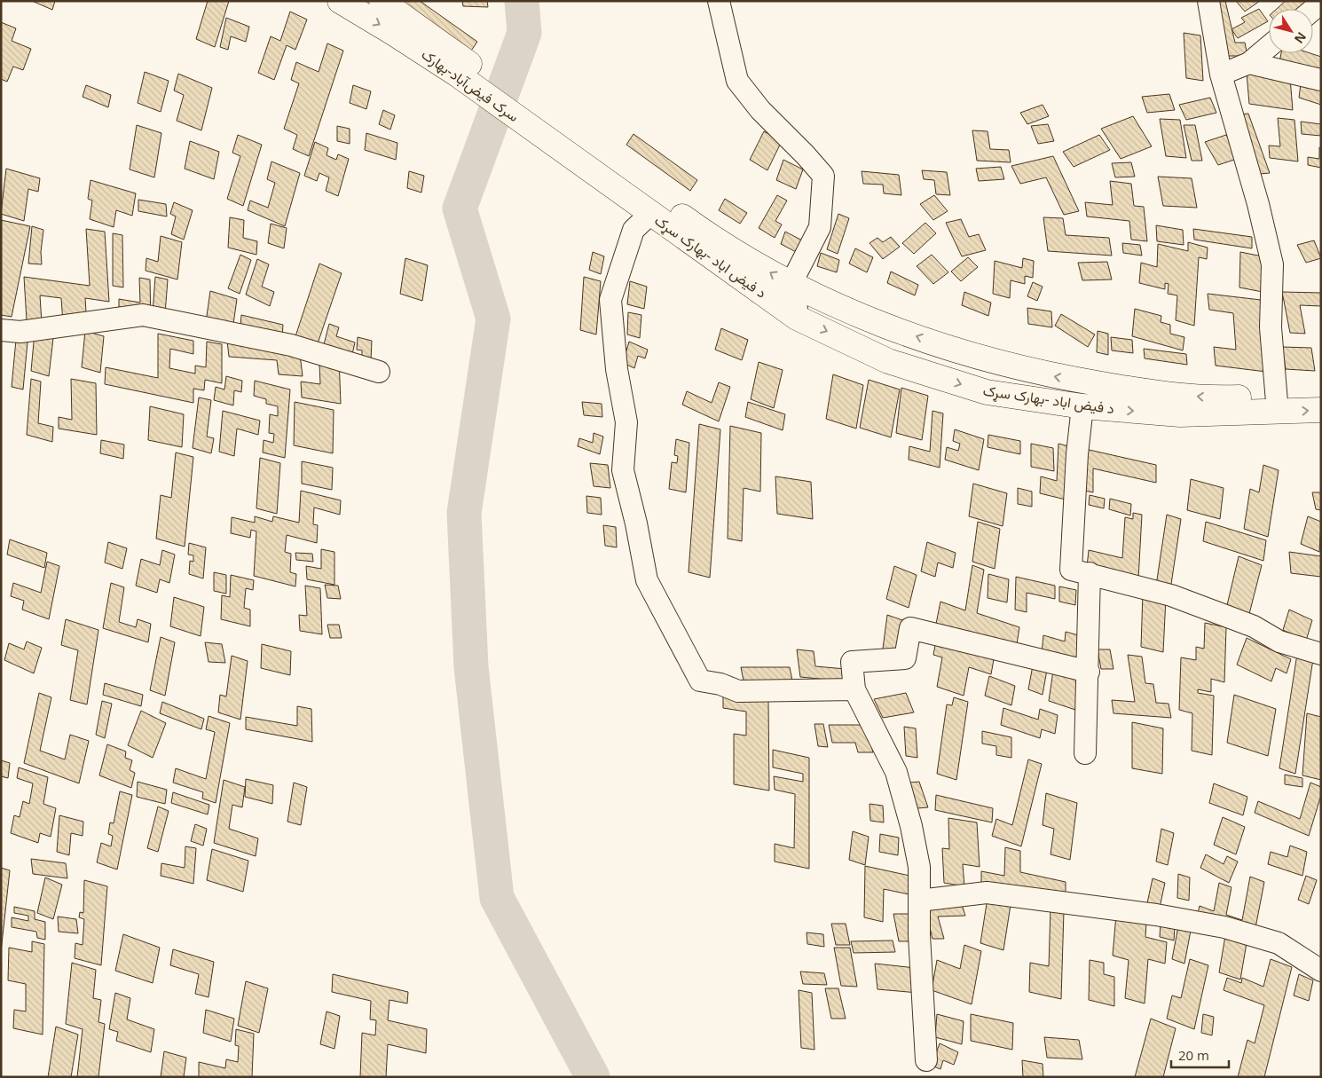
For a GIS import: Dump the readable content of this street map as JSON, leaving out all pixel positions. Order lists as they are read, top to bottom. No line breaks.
{"streets":{"main road":["سرک فیض‌آباد-بهارک","د فیض اباد -بهارک سړک"]},"crossings":[["سرک فیض‌آباد-بهارک","د فیض اباد -بهارک سړک"]],"scale_bar":"20 m","north":"bottom right"}
